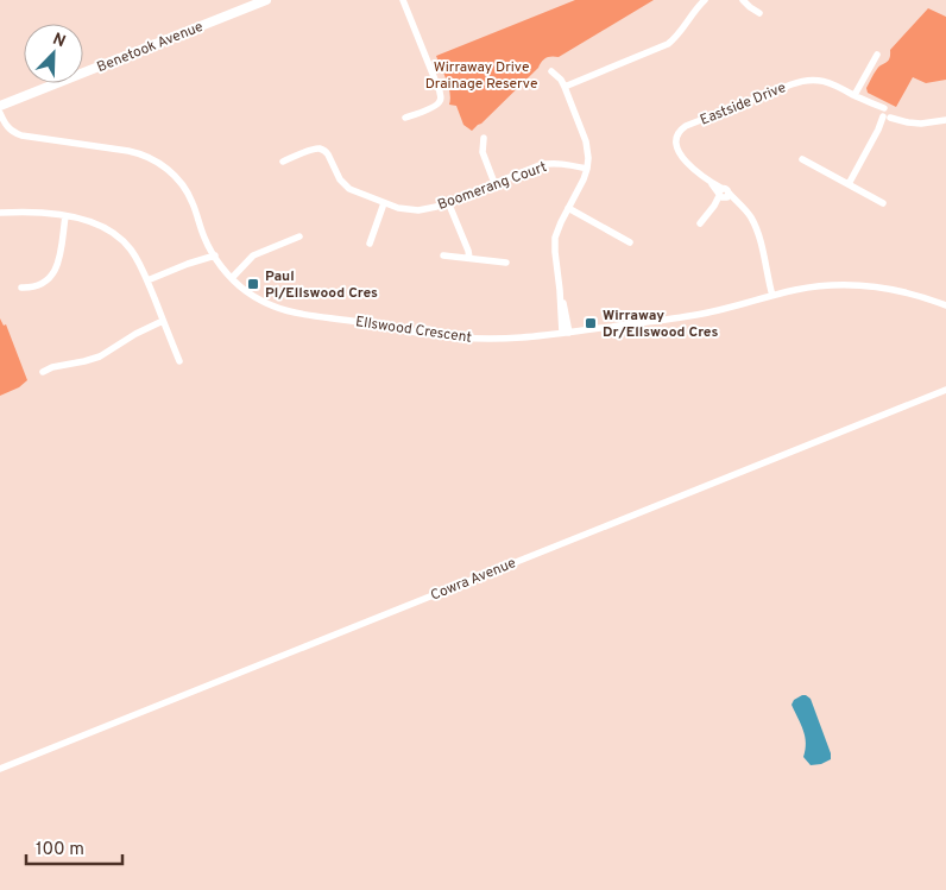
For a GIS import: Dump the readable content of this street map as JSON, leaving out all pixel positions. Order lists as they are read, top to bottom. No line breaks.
{"streets":{"main road":["Benetook Avenue"],"street":["Eastside Drive","Boomerang Court","Ellswood Crescent","Cowra Avenue"]},"crossings":[["Eastside Drive","Ellswood Crescent"]],"parks":["Wirraway Drive Drainage Reserve"],"places":{"transit":["Paul Pl/Ellswood Cres","Wirraway Dr/Ellswood Cres"]},"scale_bar":"100 m","north":"top right"}
